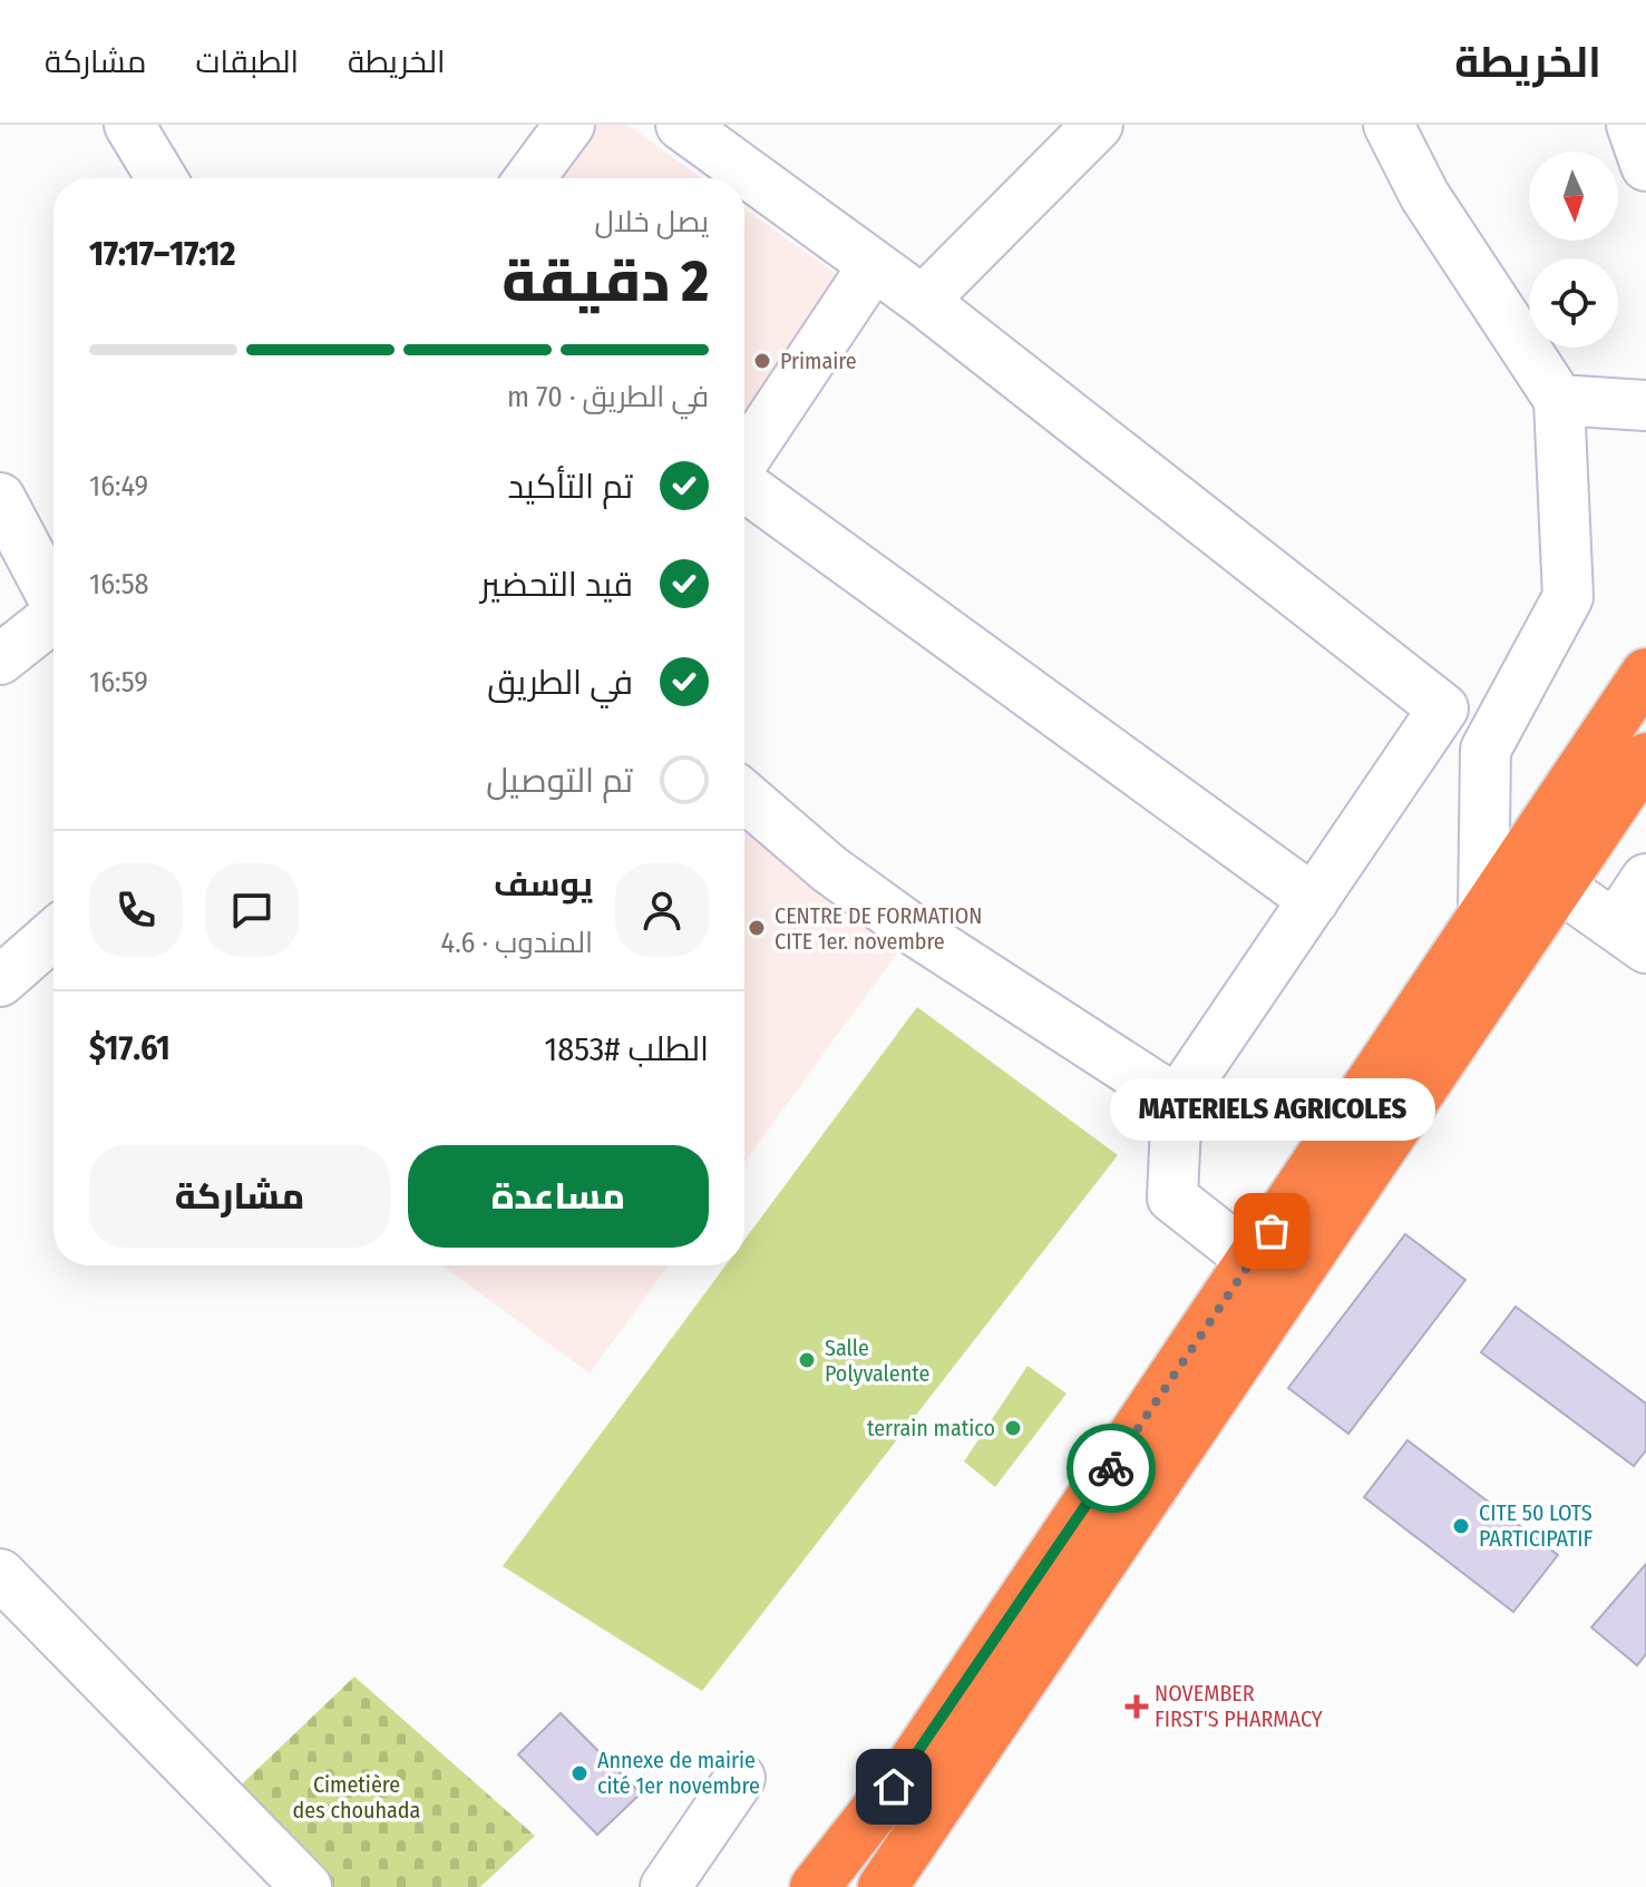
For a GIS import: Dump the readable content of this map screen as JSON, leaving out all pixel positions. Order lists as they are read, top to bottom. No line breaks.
{"parks":["Cimetière des chouhada"],"places":{"other":["Primaire","CENTRE DE FORMATION CITE 1er. novembre","MATERIELS AGRICOLES","Salle Polyvalente","terrain matico","CITE 50 LOTS PARTICIPATIF","Annexe de mairie cité 1er novembre"],"health":["NOVEMBER FIRST'S PHARMACY"]},"north":"bottom","page":{"header":"الخريطة","nav":["الخريطة","الطبقات","مشاركة"],"heading":["2 دقيقة","يصل خلال","17:12–17:17"],"panel":["يوسف","المندوب · 4.6","الطلب #1853","$17.61"],"bar":"في الطريق · 70 m","list":[["تم التأكيد","16:49"],["قيد التحضير","16:58"],["في الطريق","16:59"],"تم التوصيل"],"bubble":"MATERIELS AGRICOLES","buttons":["مساعدة","مشاركة"]}}
